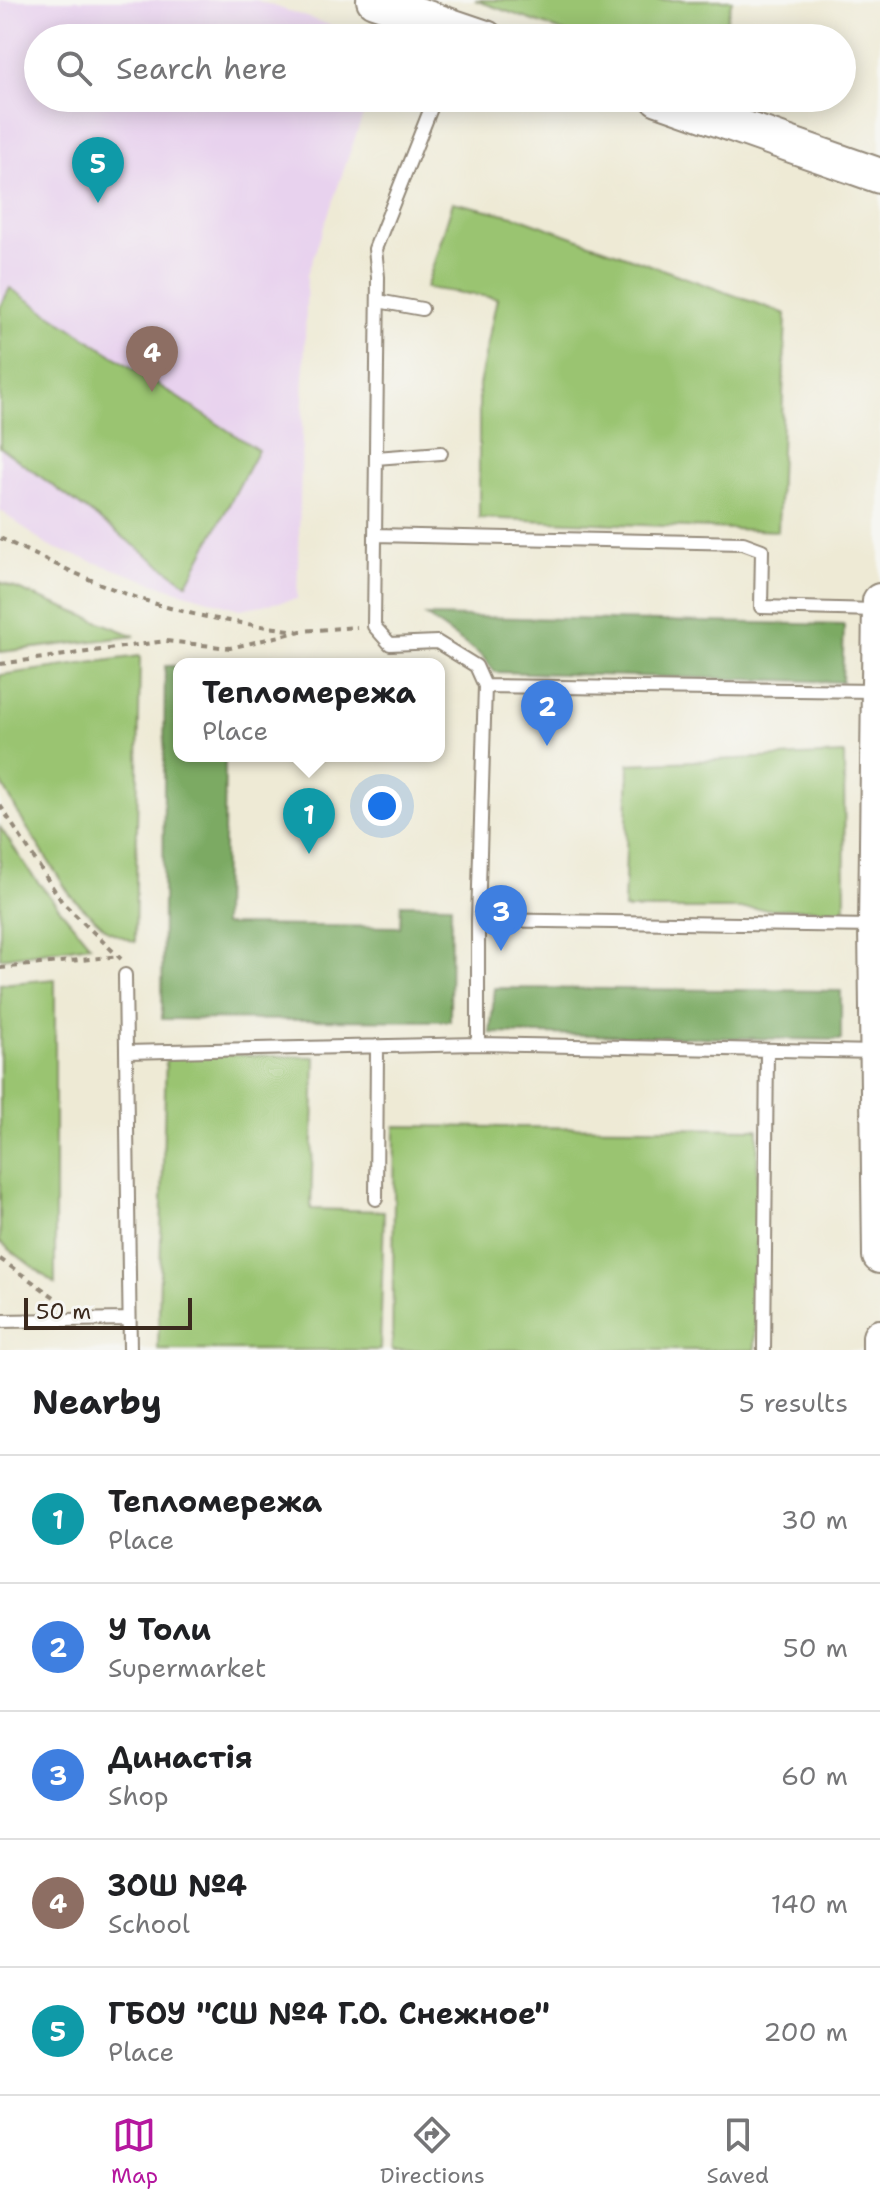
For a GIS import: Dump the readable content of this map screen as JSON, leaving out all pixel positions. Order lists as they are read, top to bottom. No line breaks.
{"scale_bar":"50 m","page":{"search":"Search here","pins":["5","4","2","1","3"],"popup":["Тепломережа","Place"],"scale":"50 m","heading":["Nearby","5 results"],"list":[{"mark":"1","name":"Тепломережа","note":"Place","value":"30 m"},{"mark":"2","name":"У Толи","note":"Supermarket","value":"50 m"},{"mark":"3","name":"Династія","note":"Shop","value":"60 m"},{"mark":"4","name":"ЗОШ №4","note":"School","value":"140 m"},{"mark":"5","name":"ГБОУ \"СШ №4 Г.О. Снежное\"","note":"Place","value":"200 m"}],"nav":["Map","Directions","Saved"]}}
